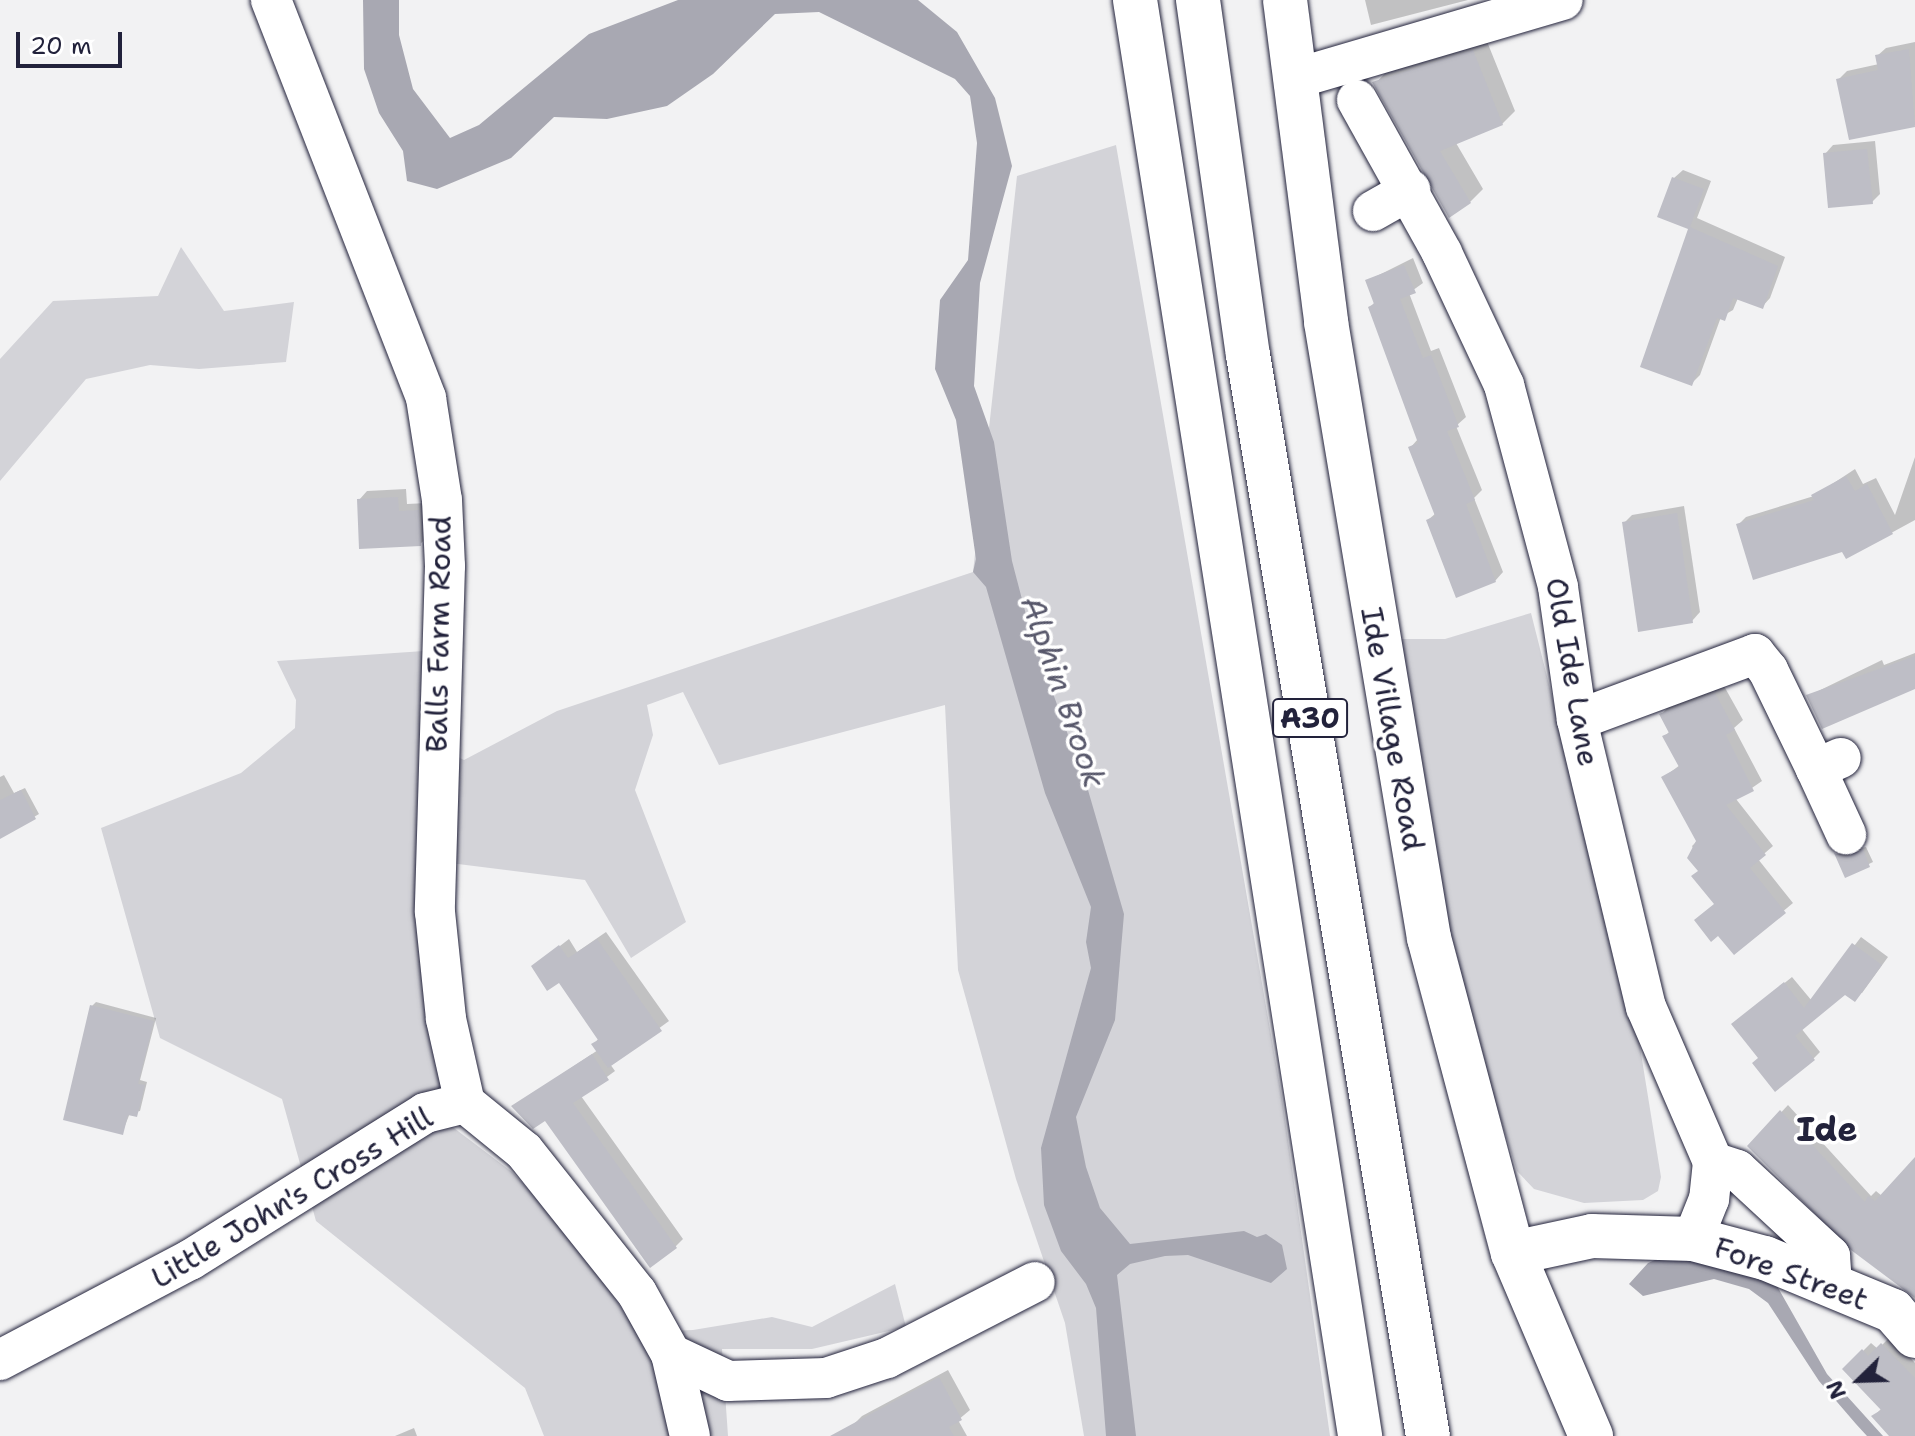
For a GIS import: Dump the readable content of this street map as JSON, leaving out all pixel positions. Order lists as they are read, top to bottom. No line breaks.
{"streets":{"main road":["A30","Ide Village Road","Fore Street"],"street":["Balls Farm Road","Old Ide Lane","Little John's Cross Hill"]},"crossings":[["Balls Farm Road","Little John's Cross Hill"],["Ide Village Road","Fore Street"]],"districts":["Ide"],"water":["Alphin Brook"],"scale_bar":"20 m","north":"bottom left"}
